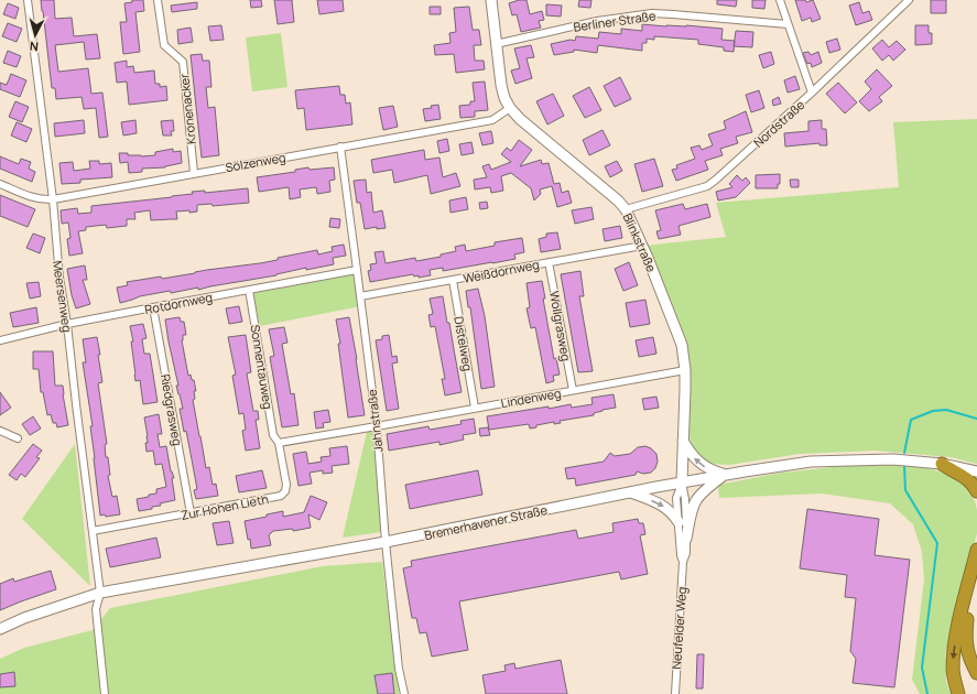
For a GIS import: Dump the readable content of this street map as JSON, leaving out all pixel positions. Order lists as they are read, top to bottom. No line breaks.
{"streets":{"street":["Berliner Straße","Kronenacker","Nordstraße","Sölzenweg","Blinkstraße","Weißdornweg","Meersenweg","Rotdornweg","Wollgrasweg","Distelweg","Sonnentauweg","Lindenweg","Riedgrasweg","Jahnstraße","Zur Hohen Lieth","Bremerhavener Straße","Neufelder Weg"]},"crossings":[["Berliner Straße","Blinkstraße"],["Kronenacker","Sölzenweg"],["Nordstraße","Blinkstraße"],["Sölzenweg","Blinkstraße"],["Sölzenweg","Meersenweg"],["Sölzenweg","Jahnstraße"],["Blinkstraße","Weißdornweg"],["Blinkstraße","Lindenweg"],["Blinkstraße","Bremerhavener Straße"],["Blinkstraße","Neufelder Weg"],["Weißdornweg","Wollgrasweg"],["Weißdornweg","Distelweg"],["Weißdornweg","Jahnstraße"],["Meersenweg","Rotdornweg"],["Meersenweg","Zur Hohen Lieth"],["Meersenweg","Bremerhavener Straße"],["Rotdornweg","Sonnentauweg"],["Rotdornweg","Riedgrasweg"],["Rotdornweg","Jahnstraße"],["Wollgrasweg","Lindenweg"],["Distelweg","Lindenweg"],["Sonnentauweg","Zur Hohen Lieth"],["Lindenweg","Jahnstraße"],["Riedgrasweg","Zur Hohen Lieth"],["Jahnstraße","Bremerhavener Straße"],["Bremerhavener Straße","Neufelder Weg"]],"north":"bottom"}
